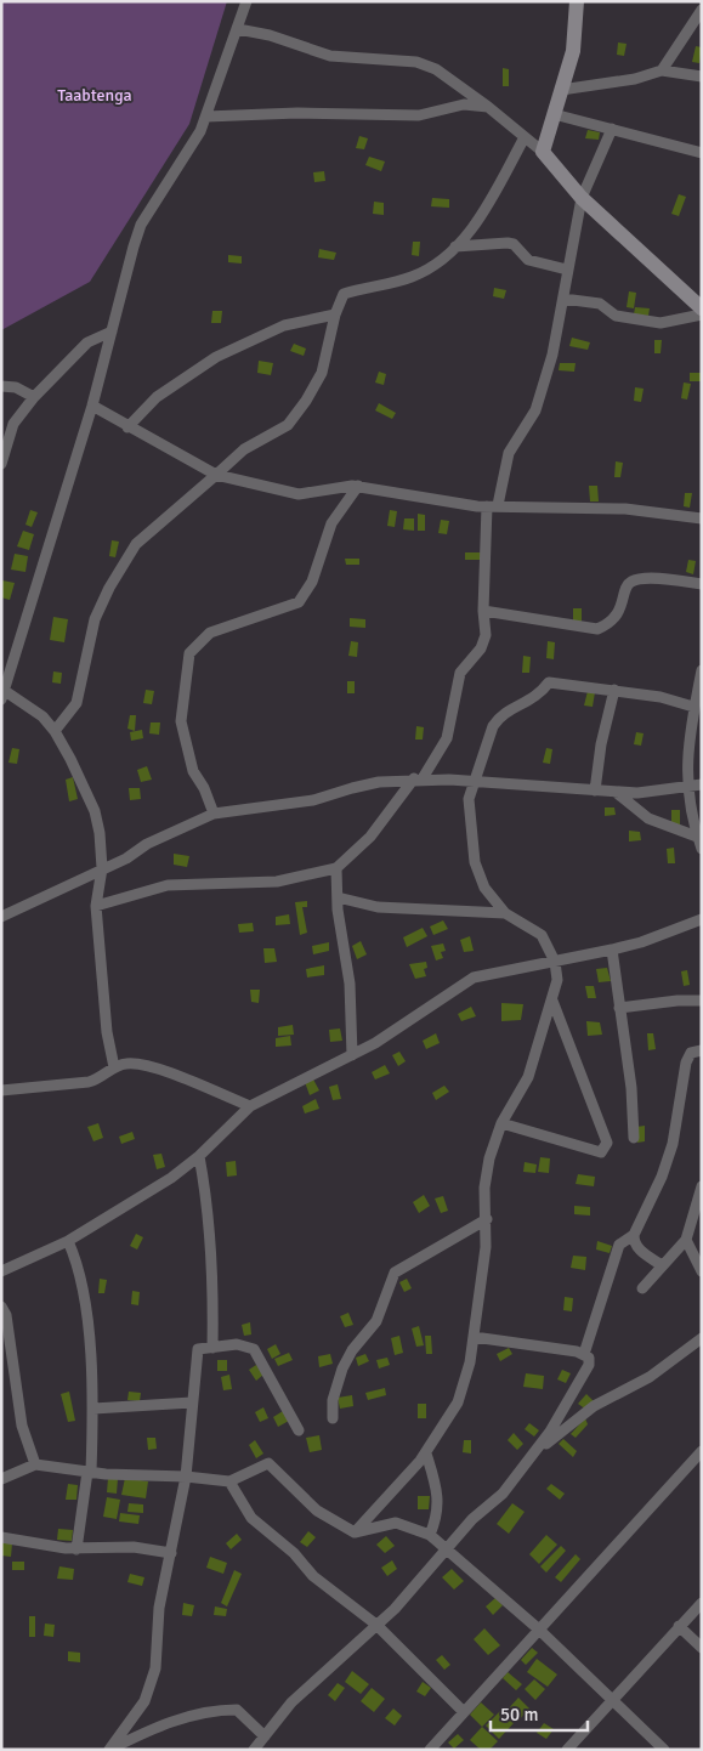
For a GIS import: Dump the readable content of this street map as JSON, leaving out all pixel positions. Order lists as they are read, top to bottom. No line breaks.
{"parks":["Taabtenga"],"scale_bar":"50 m"}
